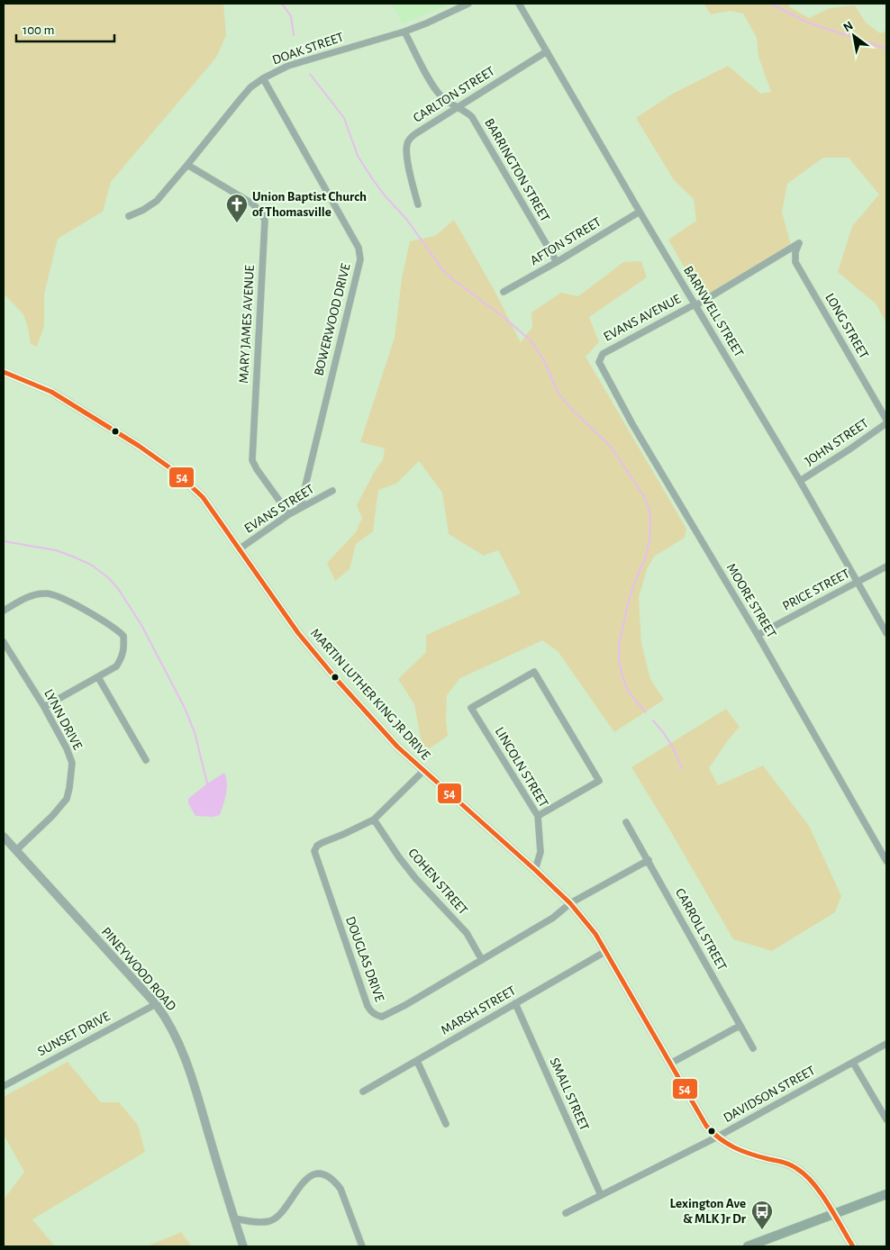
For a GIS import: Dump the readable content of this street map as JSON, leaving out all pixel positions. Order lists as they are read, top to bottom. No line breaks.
{"streets":{"street":["DOAK STREET","CARLTON STREET","BARRINGTON STREET","AFTON STREET","BARNWELL STREET","EVANS AVENUE","BOWERWOOD DRIVE","MARY JAMES AVENUE","LONG STREET","JOHN STREET","EVANS STREET","PRICE STREET","MOORE STREET","MARTIN LUTHER KING JR DRIVE","LYNN DRIVE","LINCOLN STREET","COHEN STREET","CARROLL STREET","DOUGLAS DRIVE","PINEYWOOD ROAD","MARSH STREET","SUNSET DRIVE","SMALL STREET","DAVIDSON STREET"]},"crossings":[["DOAK STREET","BARRINGTON STREET"],["DOAK STREET","BOWERWOOD DRIVE"],["DOAK STREET","MARY JAMES AVENUE"],["CARLTON STREET","BARRINGTON STREET"],["CARLTON STREET","BARNWELL STREET"],["BARRINGTON STREET","AFTON STREET"],["AFTON STREET","BARNWELL STREET"],["BARNWELL STREET","EVANS AVENUE"],["BARNWELL STREET","JOHN STREET"],["BARNWELL STREET","PRICE STREET"],["EVANS AVENUE","LONG STREET"],["EVANS AVENUE","MOORE STREET"],["BOWERWOOD DRIVE","EVANS STREET"],["MARY JAMES AVENUE","EVANS STREET"],["EVANS STREET","MARTIN LUTHER KING JR DRIVE"],["PRICE STREET","MOORE STREET"],["MARTIN LUTHER KING JR DRIVE","LINCOLN STREET"],["MARTIN LUTHER KING JR DRIVE","DOUGLAS DRIVE"],["MARTIN LUTHER KING JR DRIVE","MARSH STREET"],["MARTIN LUTHER KING JR DRIVE","DAVIDSON STREET"],["LYNN DRIVE","PINEYWOOD ROAD"],["COHEN STREET","DOUGLAS DRIVE"],["CARROLL STREET","DOUGLAS DRIVE"],["PINEYWOOD ROAD","SUNSET DRIVE"],["MARSH STREET","SMALL STREET"],["SMALL STREET","DAVIDSON STREET"]],"places":{"church":["Union Baptist Church of Thomasville"],"bus stop":["Lexington Ave & MLK Jr Dr"]},"lines":["transit line 54"],"scale_bar":"100 m","north":"top left"}
